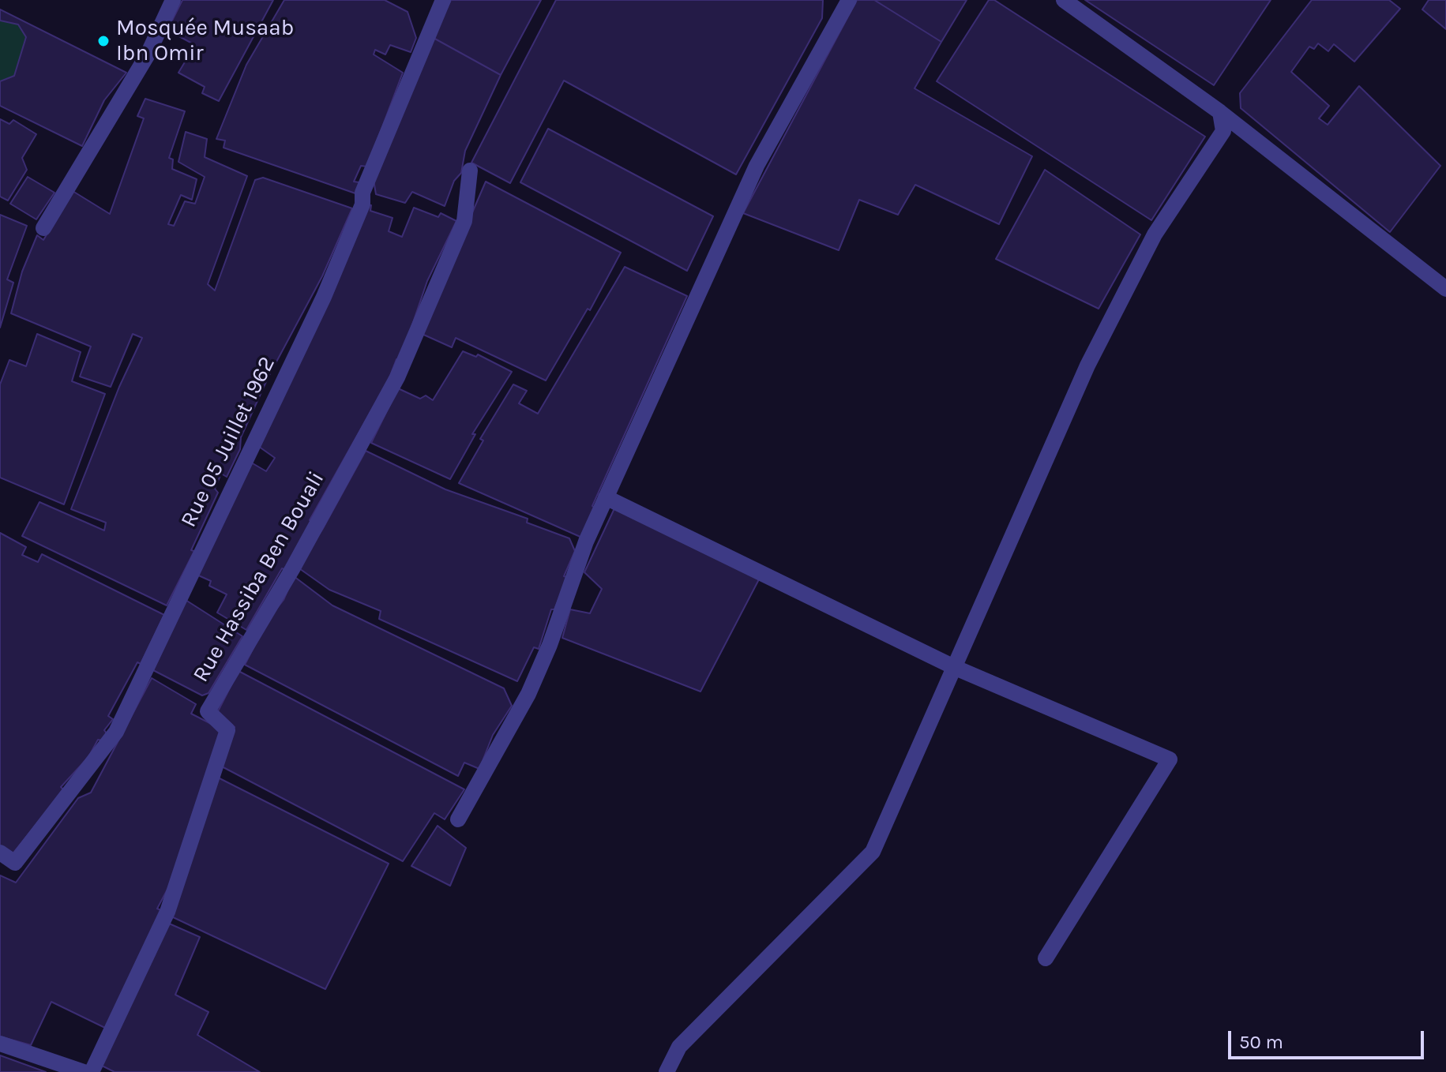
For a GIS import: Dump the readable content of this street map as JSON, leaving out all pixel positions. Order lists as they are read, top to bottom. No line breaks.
{"streets":{"street":["Rue 05 Juillet 1962","Rue Hassiba Ben Bouali"]},"places":["Mosquée Musaab Ibn Omir"],"scale_bar":"50 m"}
